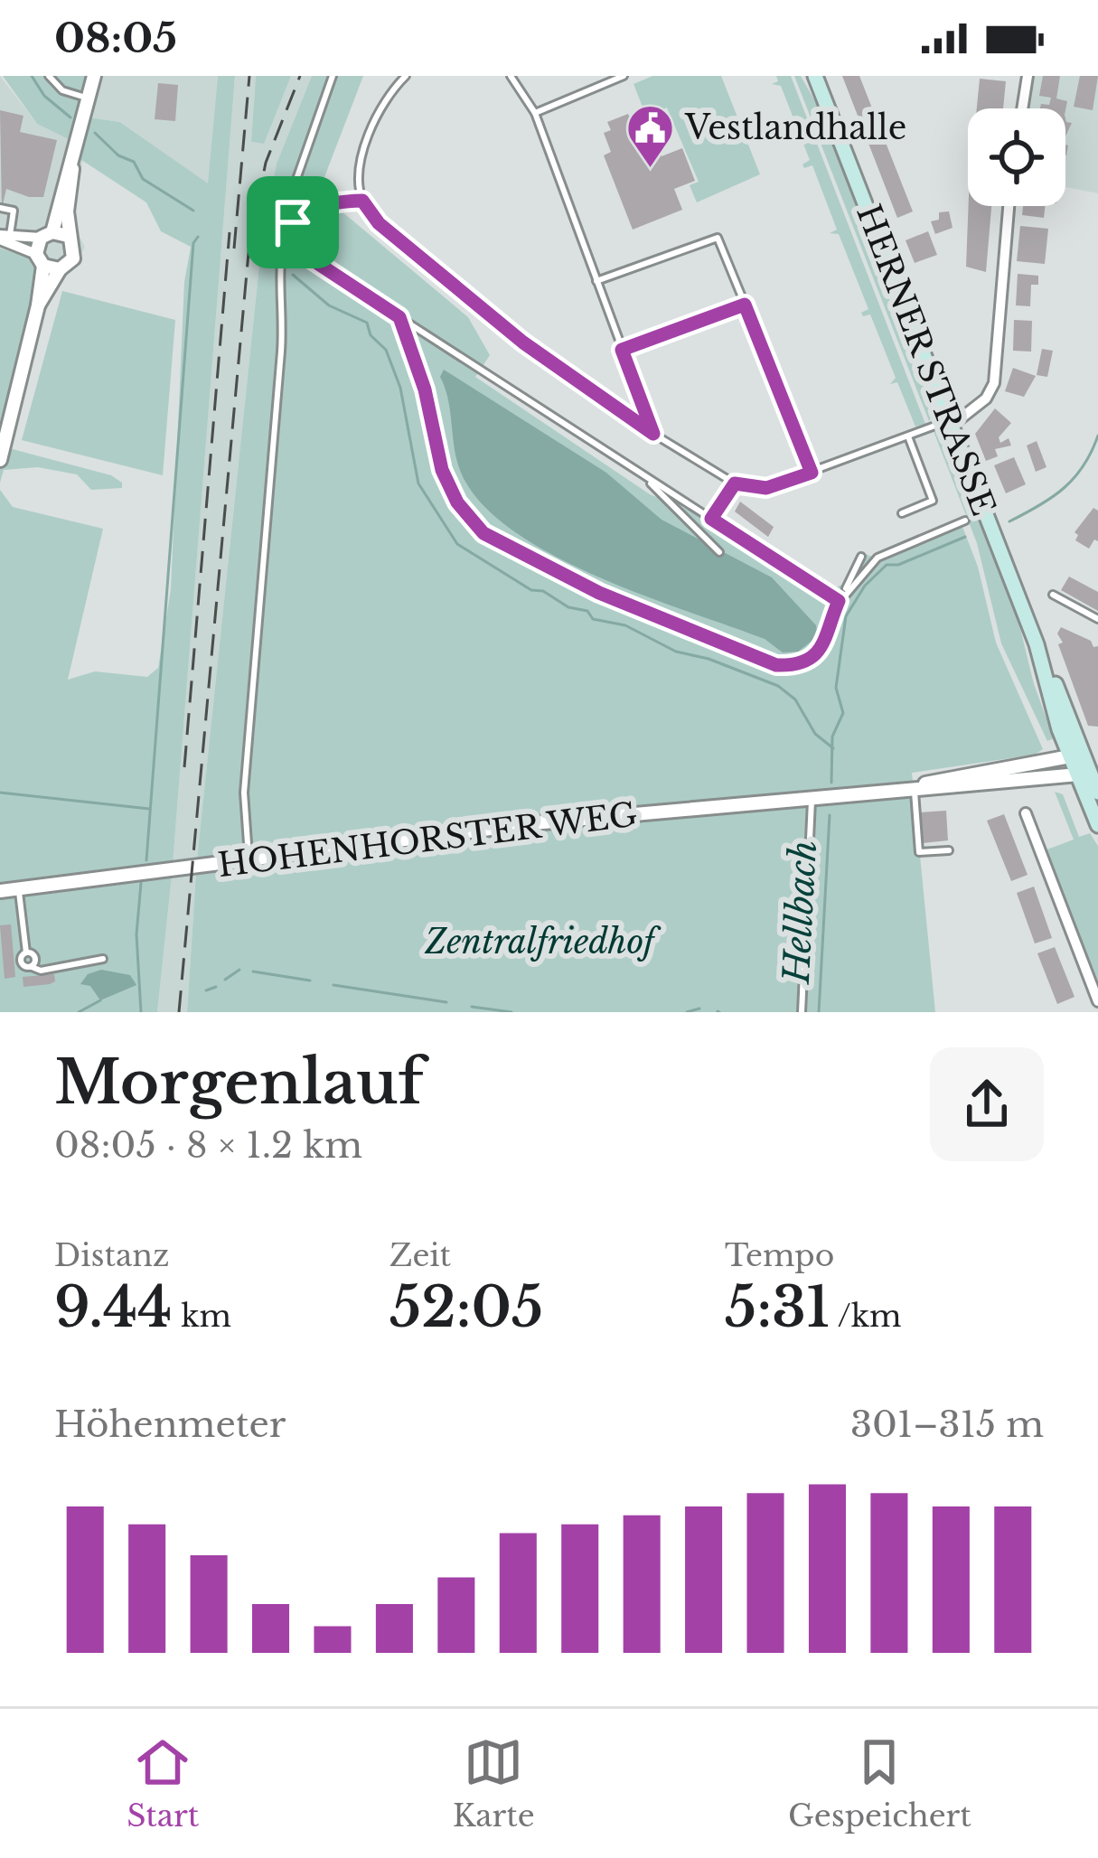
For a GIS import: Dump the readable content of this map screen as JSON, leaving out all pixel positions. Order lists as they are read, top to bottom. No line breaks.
{"streets":{"main road":["HERNER STRASSE"],"street":["HOHENHORSTER WEG"]},"crossings":[["HERNER STRASSE","HOHENHORSTER WEG"]],"water":["Hellbach"],"parks":["Zentralfriedhof"],"places":{"public building":["Vestlandhalle"]},"page":{"status":"08:05","heading":["Morgenlauf","08:05 · 8 × 1.2 km"],"stats":[["Distanz","9.44 km"],["Zeit","52:05"],["Tempo","5:31 /km"]],"chart":["Höhenmeter","301–315 m"],"tabs":["Start","Karte","Gespeichert"]}}
